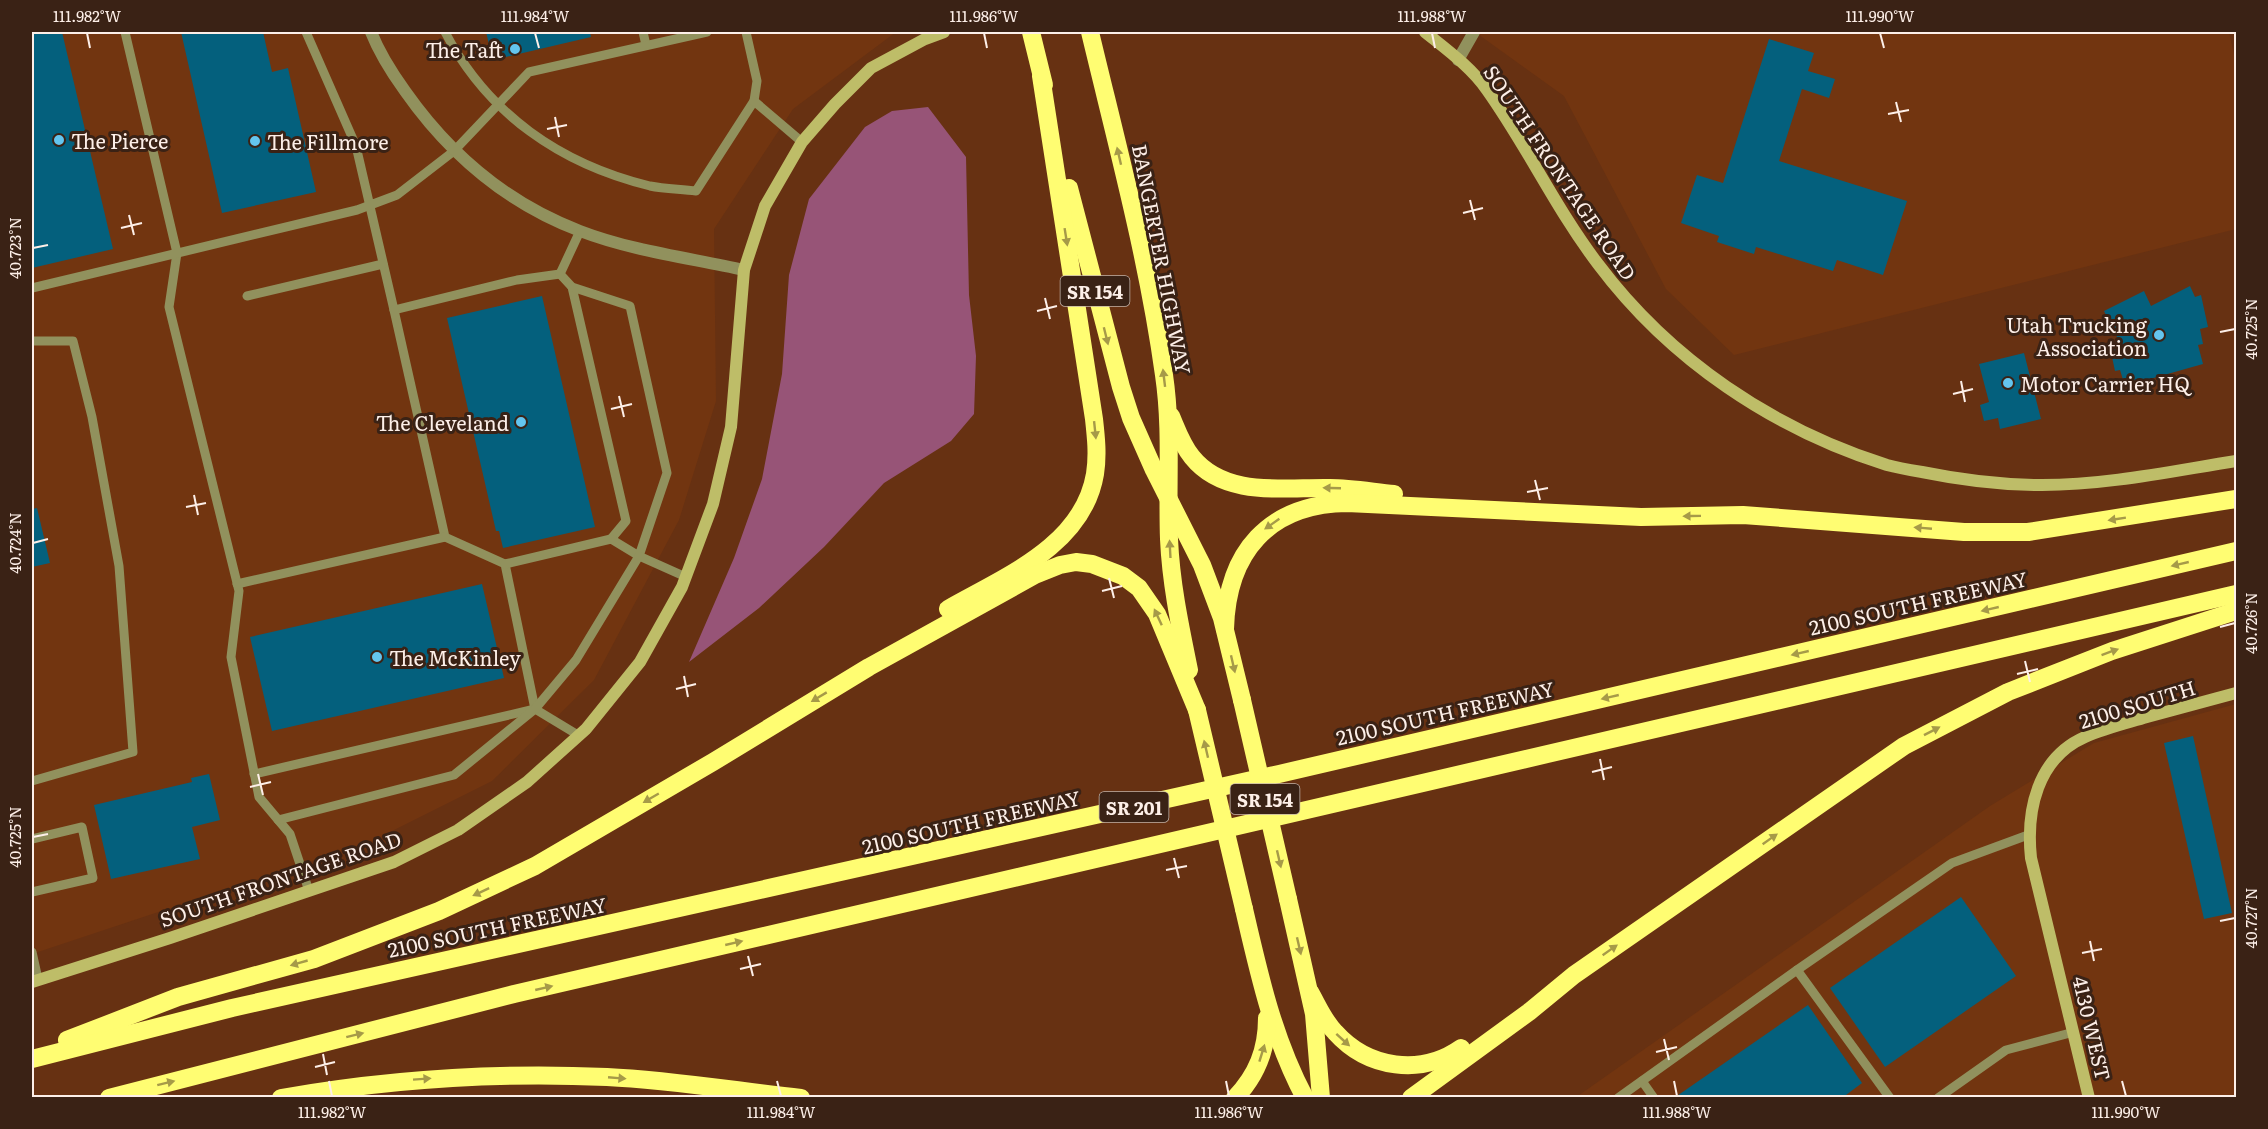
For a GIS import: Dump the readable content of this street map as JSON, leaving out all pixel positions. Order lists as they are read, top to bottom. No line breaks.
{"streets":{"highway":["BANGERTER HIGHWAY","SR 154","2100 SOUTH FREEWAY","SR 201"],"street":["SOUTH FRONTAGE ROAD","2100 SOUTH","4130 WEST"]},"crossings":[["2100 SOUTH","4130 WEST"]],"places":["The Taft","The Pierce","The Fillmore","Utah Trucking Association","Motor Carrier HQ","The Cleveland","The McKinley"],"coordinates":["111.982°W","111.984°W","111.986°W","111.988°W","111.990°W","40.723°N","40.725°N","40.724°N","40.726°N","40.727°N"]}
